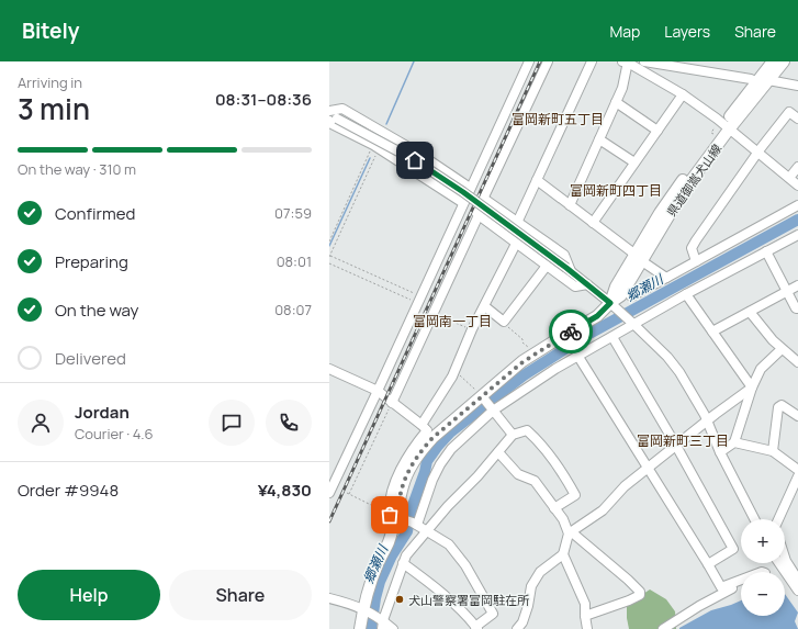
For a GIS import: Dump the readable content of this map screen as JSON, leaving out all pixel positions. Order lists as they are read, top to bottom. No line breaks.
{"streets":{"main road":["県道御嵩犬山線"]},"districts":["富岡新町五丁目","富岡新町四丁目","富岡南一丁目","富岡新町三丁目"],"water":["郷瀬川"],"places":["犬山警察署富岡駐在所"],"page":{"header":"Bitely","nav":["Map","Layers","Share"],"heading":["3 min","Arriving in","08:31–08:36"],"panel":["Jordan","Courier · 4.6","Order #9948","¥4,830"],"bar":"On the way · 310 m","list":[["Confirmed","07:59"],["Preparing","08:01"],["On the way","08:07"],"Delivered"],"map_buttons":["+","−"],"buttons":["Help","Share"]}}
